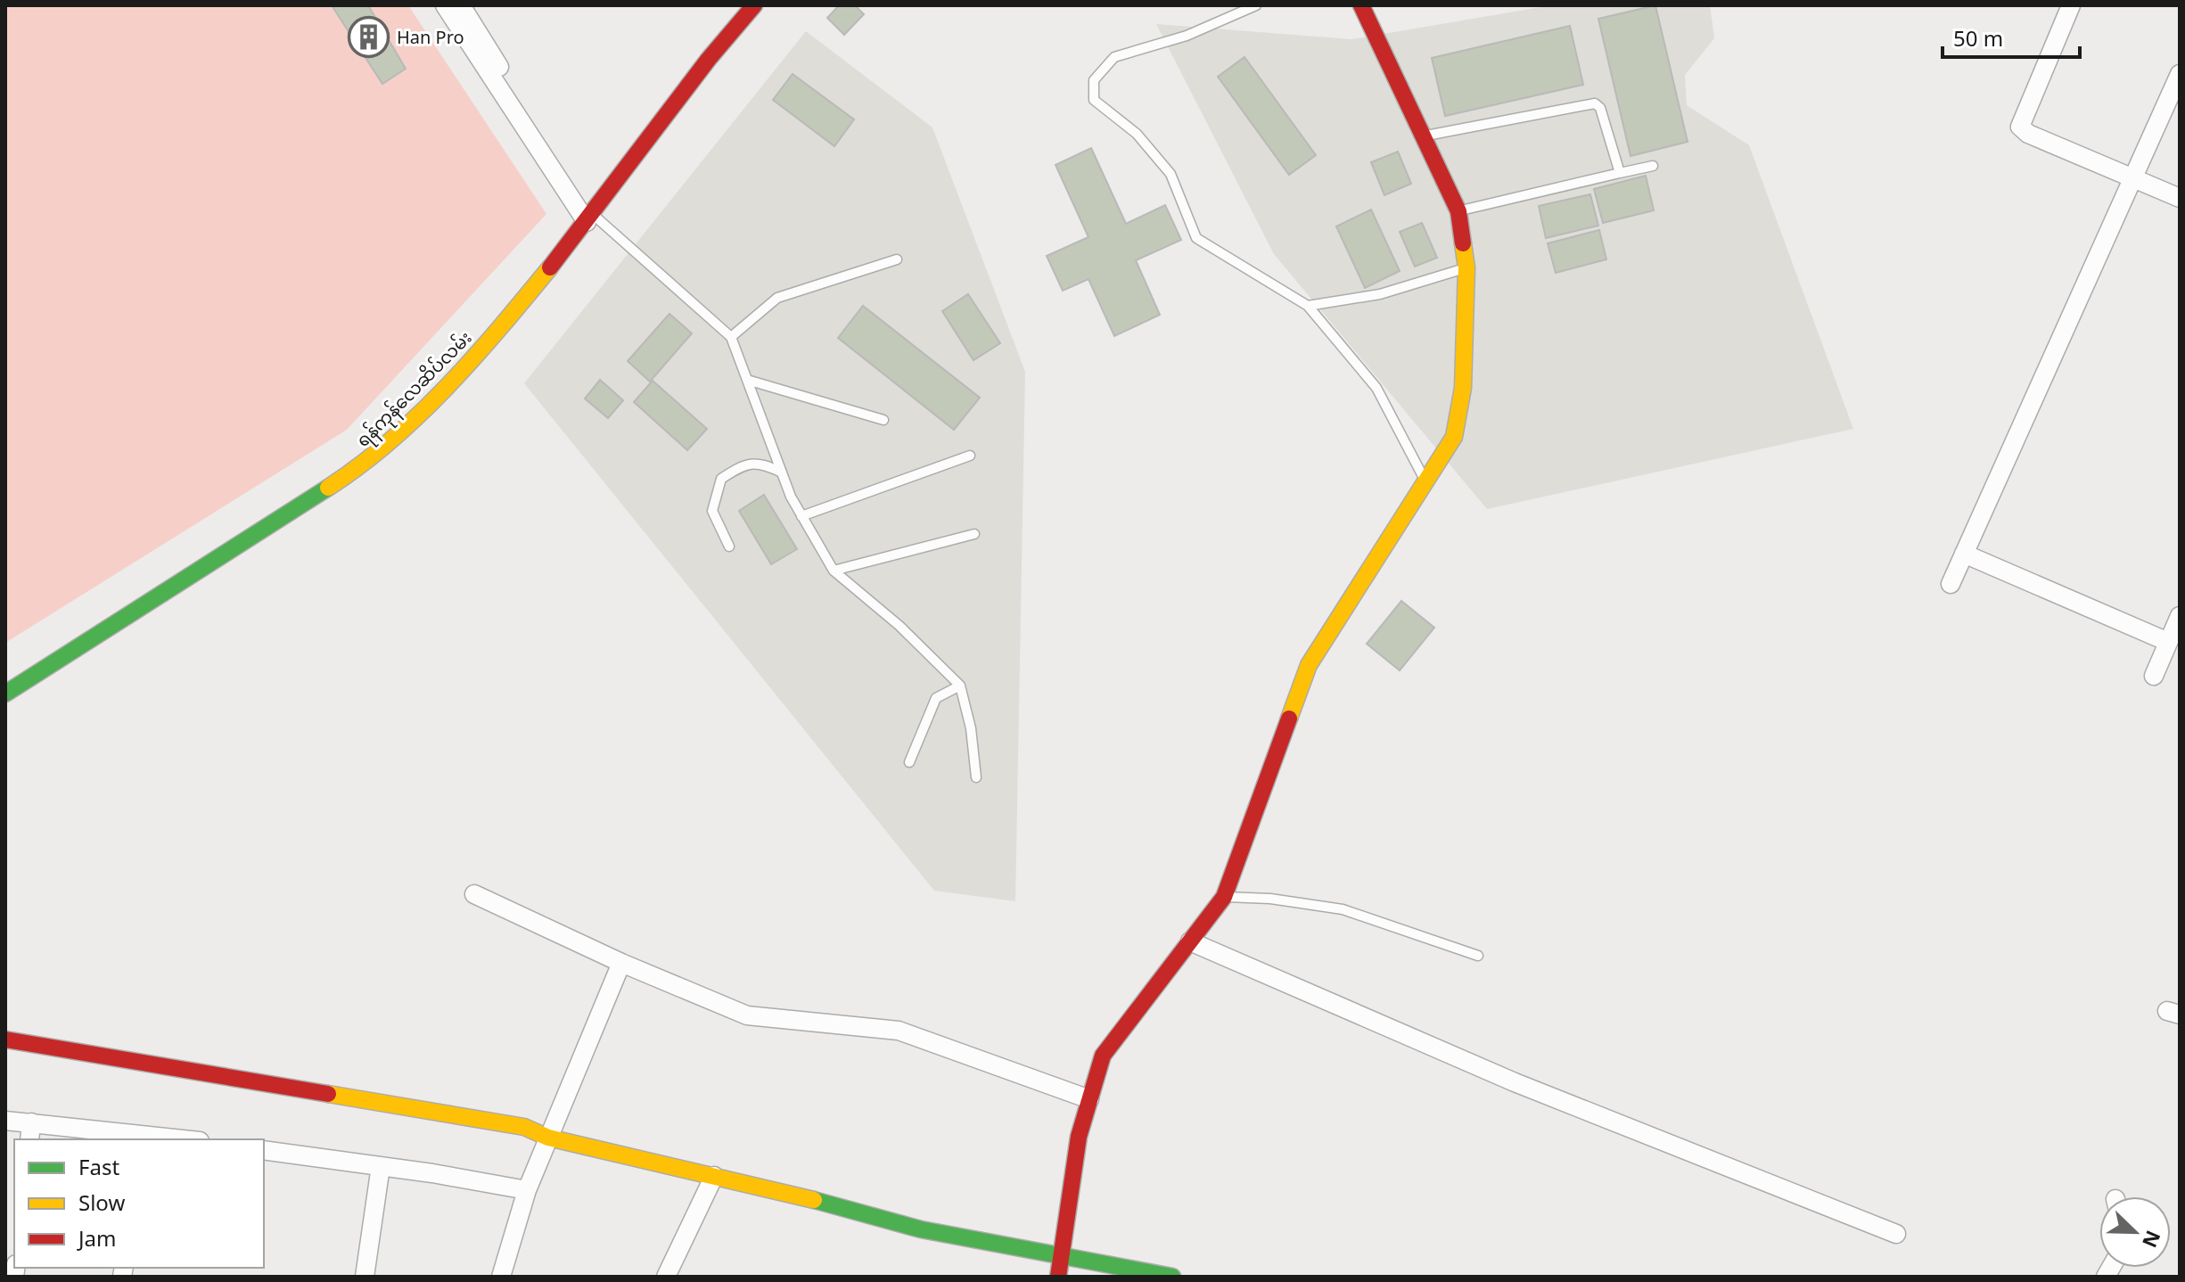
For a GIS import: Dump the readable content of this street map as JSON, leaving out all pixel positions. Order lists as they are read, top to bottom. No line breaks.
{"streets":{"street":["ရန်ကုန်လေဆိပ်လမ်း"]},"places":{"building":["Han Pro"]},"legend":["Fast","Slow","Jam"],"scale_bar":"50 m","north":"bottom right"}
